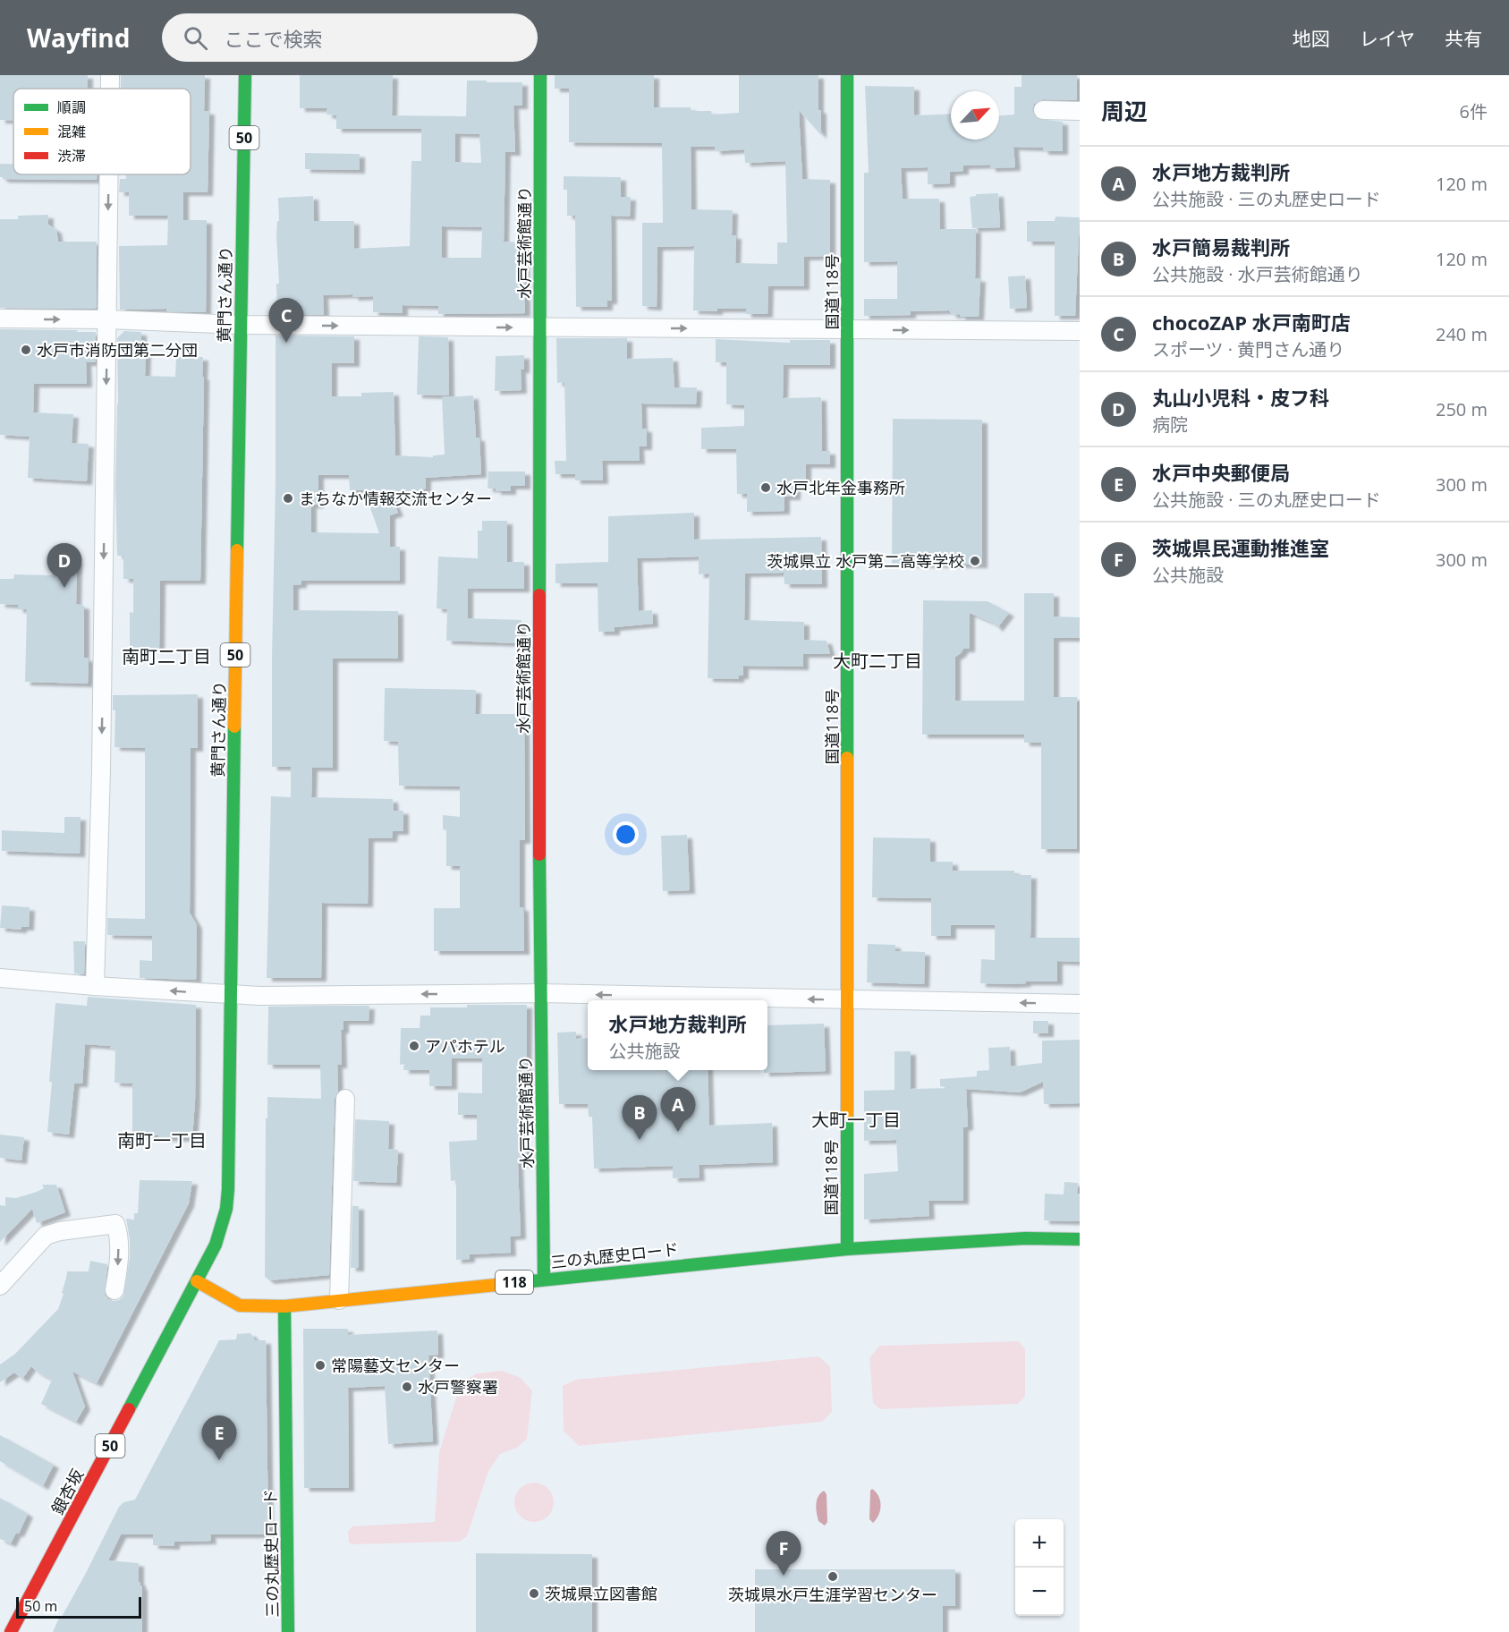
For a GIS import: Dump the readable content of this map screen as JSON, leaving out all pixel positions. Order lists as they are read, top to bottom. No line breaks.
{"streets":{"main road":["50","水戸芸術館通り","国道118号","黄門さん通り","三の丸歴史ロード","118","銀杏坂"]},"crossings":[["水戸芸術館通り","三の丸歴史ロード"],["国道118号","三の丸歴史ロード"],["黄門さん通り","118"],["黄門さん通り","銀杏坂"],["三の丸歴史ロード","118"],["118","銀杏坂"]],"districts":["南町二丁目","大町二丁目","大町一丁目","南町一丁目"],"places":["水戸市消防団第二分団","水戸北年金事務所","まちなか情報交流センター","茨城県立 水戸第二高等学校","アパホテル","常陽藝文センター","水戸警察署","茨城県水戸生涯学習センター","茨城県立図書館"],"legend":["順調","混雑","渋滞"],"scale_bar":"50 m","north":"top right","page":{"header":"Wayfind","search":"ここで検索","nav":["地図","レイヤ","共有"],"heading":["周辺","6件"],"list":[{"mark":"A","name":"水戸地方裁判所","note":"公共施設 · 三の丸歴史ロード","value":"120 m"},{"mark":"B","name":"水戸簡易裁判所","note":"公共施設 · 水戸芸術館通り","value":"120 m"},{"mark":"C","name":"chocoZAP 水戸南町店","note":"スポーツ · 黄門さん通り","value":"240 m"},{"mark":"D","name":"丸山小児科・皮フ科","note":"病院","value":"250 m"},{"mark":"E","name":"水戸中央郵便局","note":"公共施設 · 三の丸歴史ロード","value":"300 m"},{"mark":"F","name":"茨城県民運動推進室","note":"公共施設","value":"300 m"}],"pins":["C","D","A","B","E","F"],"popup":["水戸地方裁判所","公共施設"],"map_buttons":["+","−"],"scale":"50 m"}}
